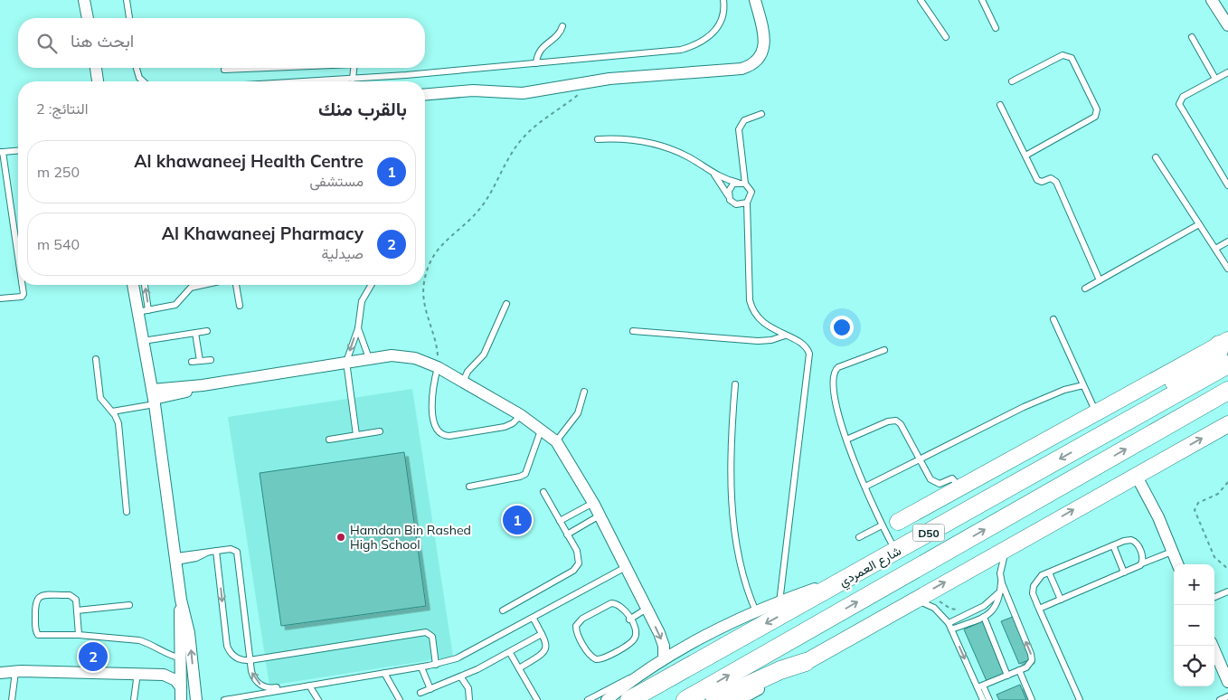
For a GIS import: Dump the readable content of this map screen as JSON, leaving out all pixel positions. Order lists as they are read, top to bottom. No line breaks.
{"streets":{"main road":["D50","شارع العمردي"]},"places":["Hamdan Bin Rashed High School"],"page":{"search":"ابحث هنا","heading":["بالقرب منك","النتائج: 2"],"list":[{"mark":"1","name":"Al khawaneej Health Centre","note":"مستشفى","value":"250 m"},{"mark":"2","name":"Al Khawaneej Pharmacy","note":"صيدلية","value":"540 m"}],"pins":["1","2"],"map_buttons":["+","−"]}}
